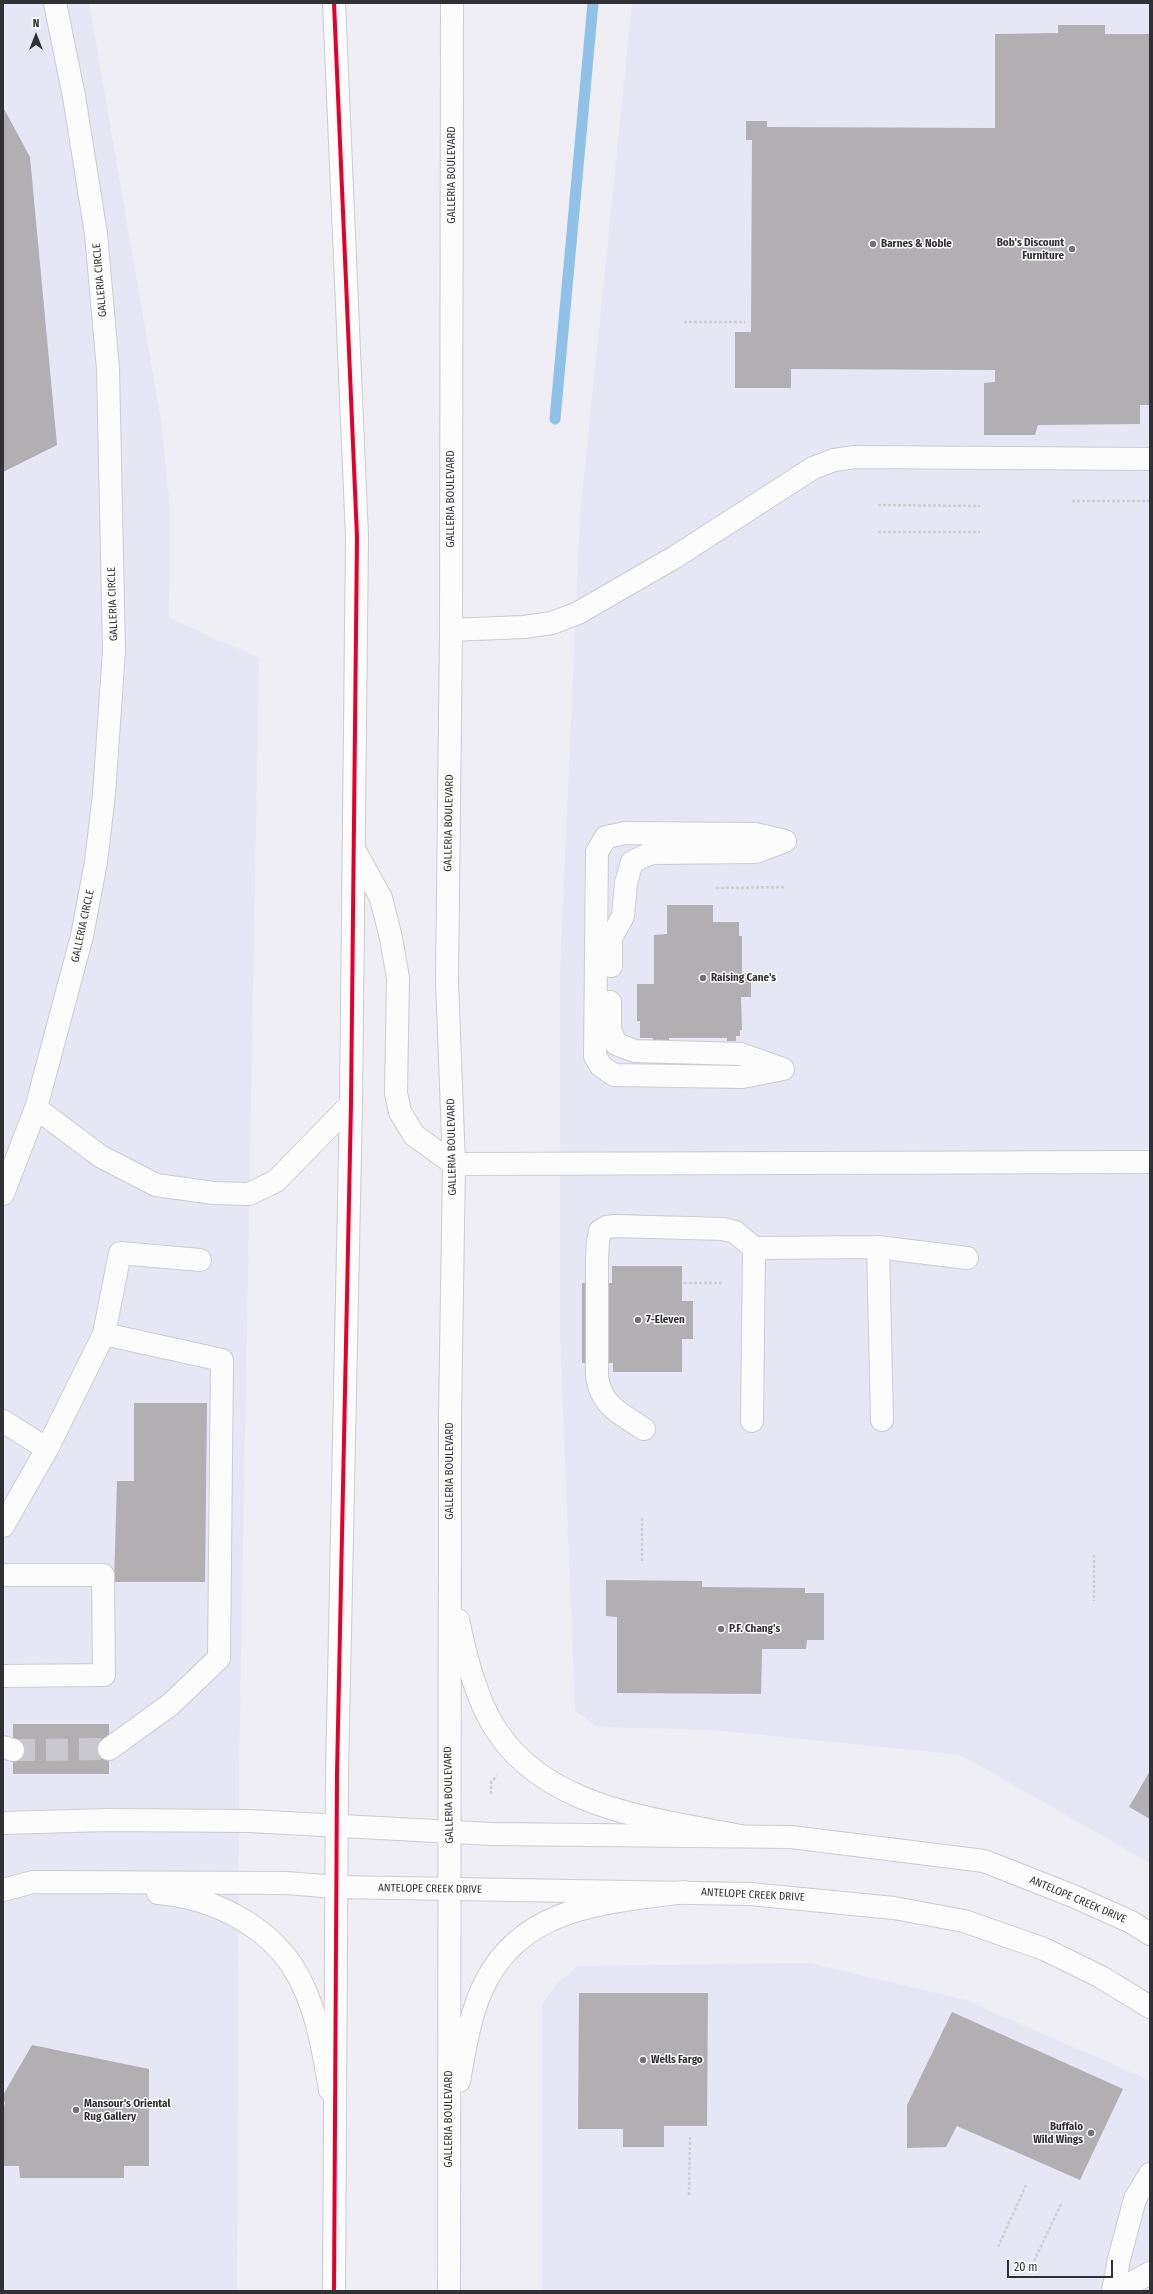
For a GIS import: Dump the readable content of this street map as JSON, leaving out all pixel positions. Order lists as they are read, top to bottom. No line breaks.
{"streets":{"main road":["GALLERIA BOULEVARD","GALLERIA CIRCLE","ANTELOPE CREEK DRIVE"]},"crossings":[["GALLERIA BOULEVARD","ANTELOPE CREEK DRIVE"]],"places":["Barnes & Noble","Bob's Discount Furniture","Raising Cane's","7-Eleven","P.F. Chang's","Wells Fargo","Mansour's Oriental Rug Gallery","Buffalo Wild Wings"],"scale_bar":"20 m","north":"top"}
